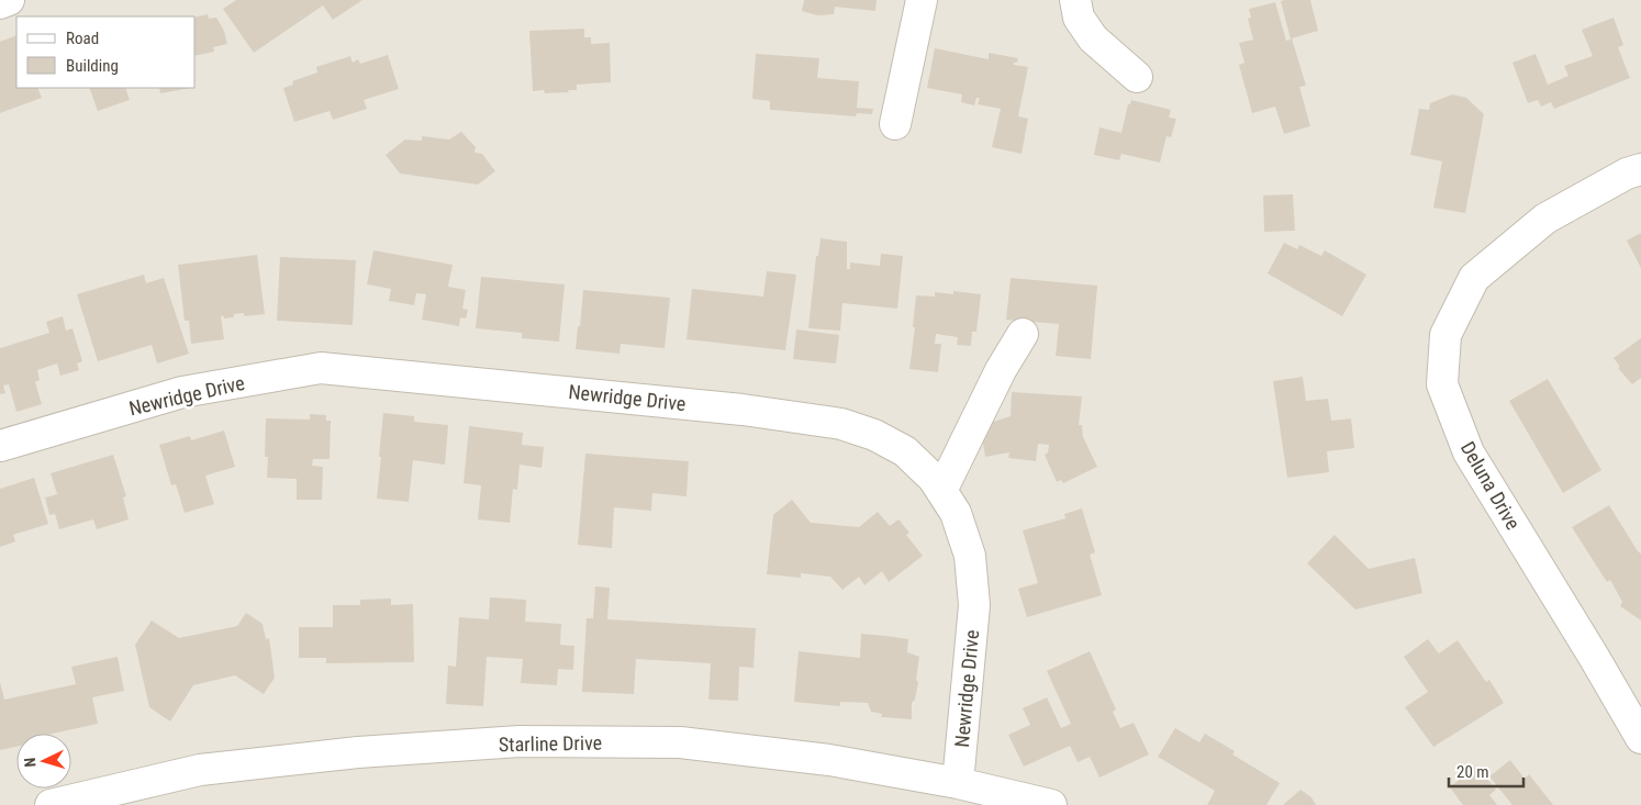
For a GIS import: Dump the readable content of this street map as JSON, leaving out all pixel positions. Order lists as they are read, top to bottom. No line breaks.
{"streets":{"street":["Newridge Drive","Deluna Drive","Starline Drive"]},"crossings":[["Newridge Drive","Starline Drive"]],"legend":["Road","Building"],"scale_bar":"20 m","north":"left"}
